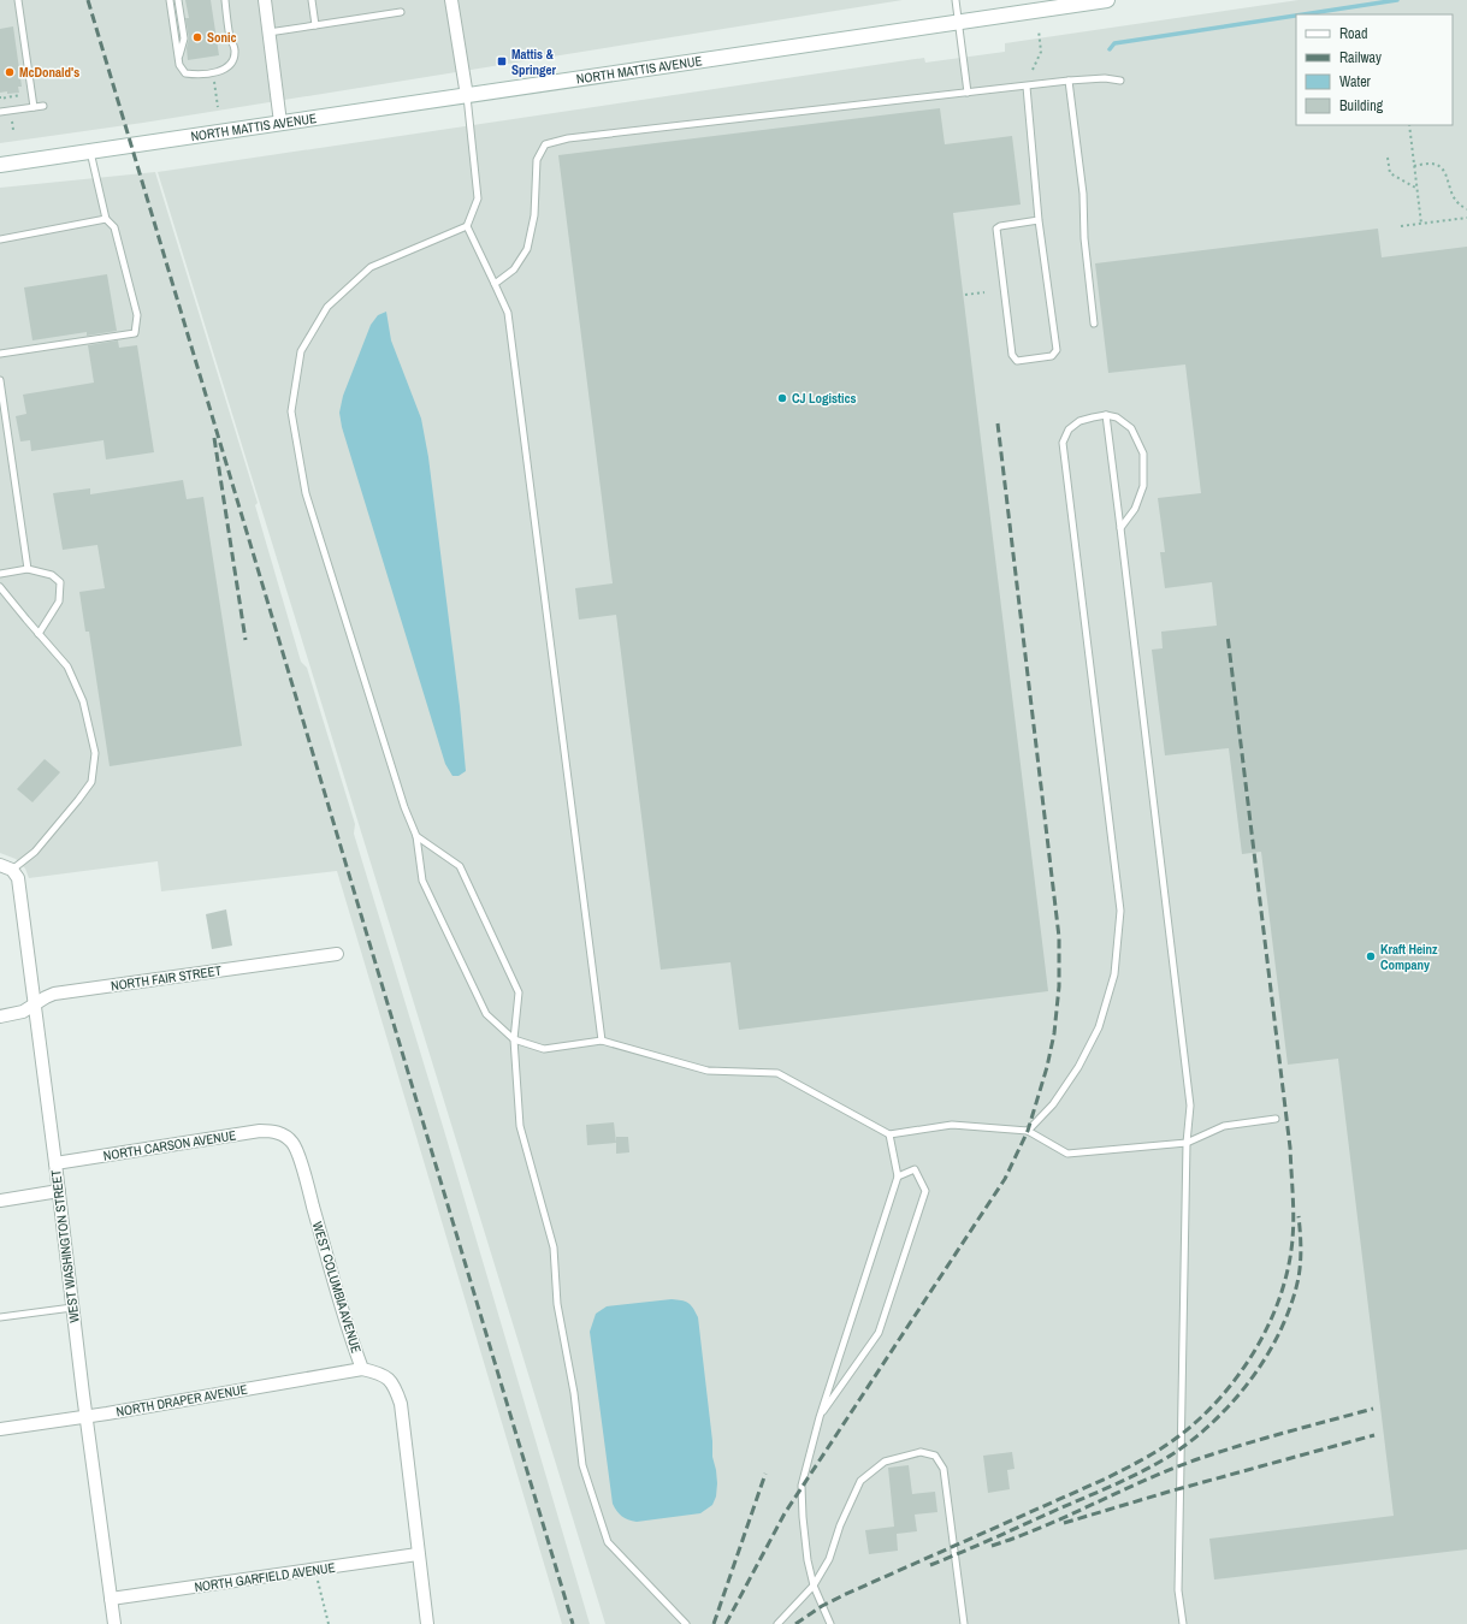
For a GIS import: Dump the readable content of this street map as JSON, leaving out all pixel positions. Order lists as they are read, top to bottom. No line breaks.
{"streets":{"main road":["NORTH MATTIS AVENUE"],"street":["NORTH FAIR STREET","NORTH CARSON AVENUE","WEST WASHINGTON STREET","WEST COLUMBIA AVENUE","NORTH DRAPER AVENUE","NORTH GARFIELD AVENUE"]},"crossings":[["NORTH FAIR STREET","WEST WASHINGTON STREET"],["NORTH CARSON AVENUE","WEST WASHINGTON STREET"],["NORTH CARSON AVENUE","WEST COLUMBIA AVENUE"],["WEST WASHINGTON STREET","NORTH DRAPER AVENUE"],["WEST WASHINGTON STREET","NORTH GARFIELD AVENUE"],["WEST COLUMBIA AVENUE","NORTH DRAPER AVENUE"],["WEST COLUMBIA AVENUE","NORTH GARFIELD AVENUE"]],"places":{"other":["Sonic","McDonald's","CJ Logistics","Kraft Heinz Company"],"transit":["Mattis & Springer"]},"legend":["Road","Railway","Water","Building"]}
